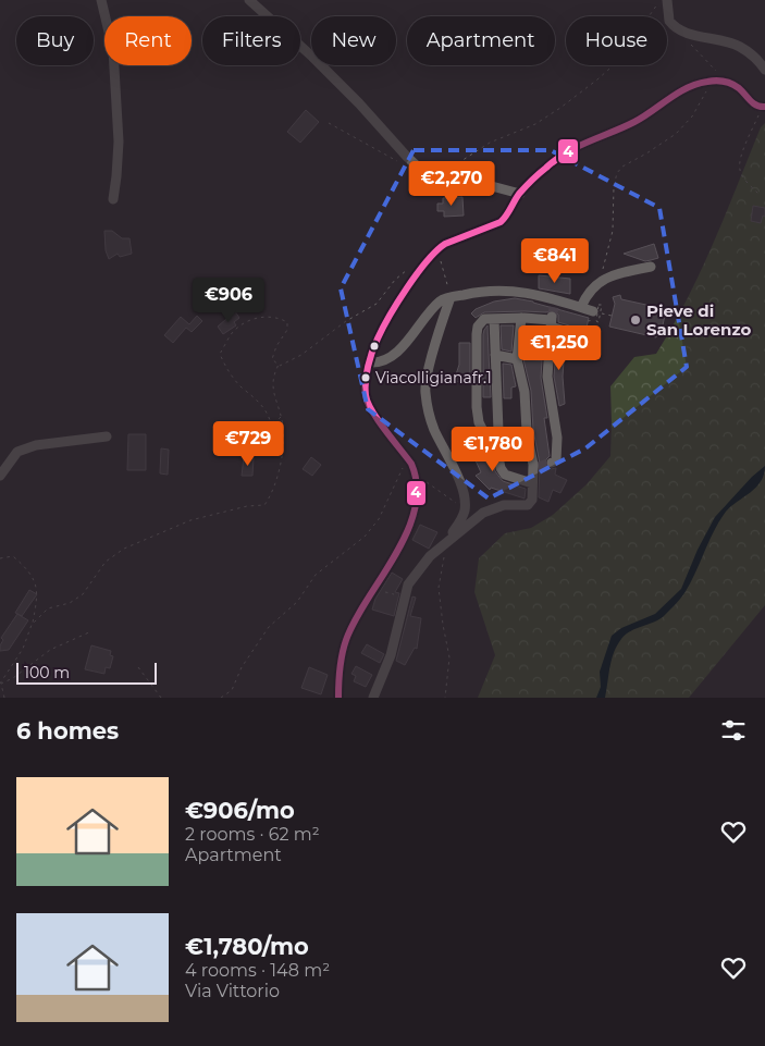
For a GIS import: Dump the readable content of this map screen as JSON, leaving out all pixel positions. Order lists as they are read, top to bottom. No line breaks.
{"places":["Pieve di San Lorenzo","Viacolligianafr.1"],"lines":["transit line 4"],"scale_bar":"100 m","page":{"chip":["Buy","Rent","Filters","New","Apartment","House"],"price":["€2,270","€841","€906","€1,250","€729","€1,780"],"scale":"100 m","heading":"6 homes","list":[{"name":"€906/mo","note":"2 rooms · 62 m² · Apartment"},{"name":"€1,780/mo","note":"4 rooms · 148 m² · Via Vittorio"}]}}
